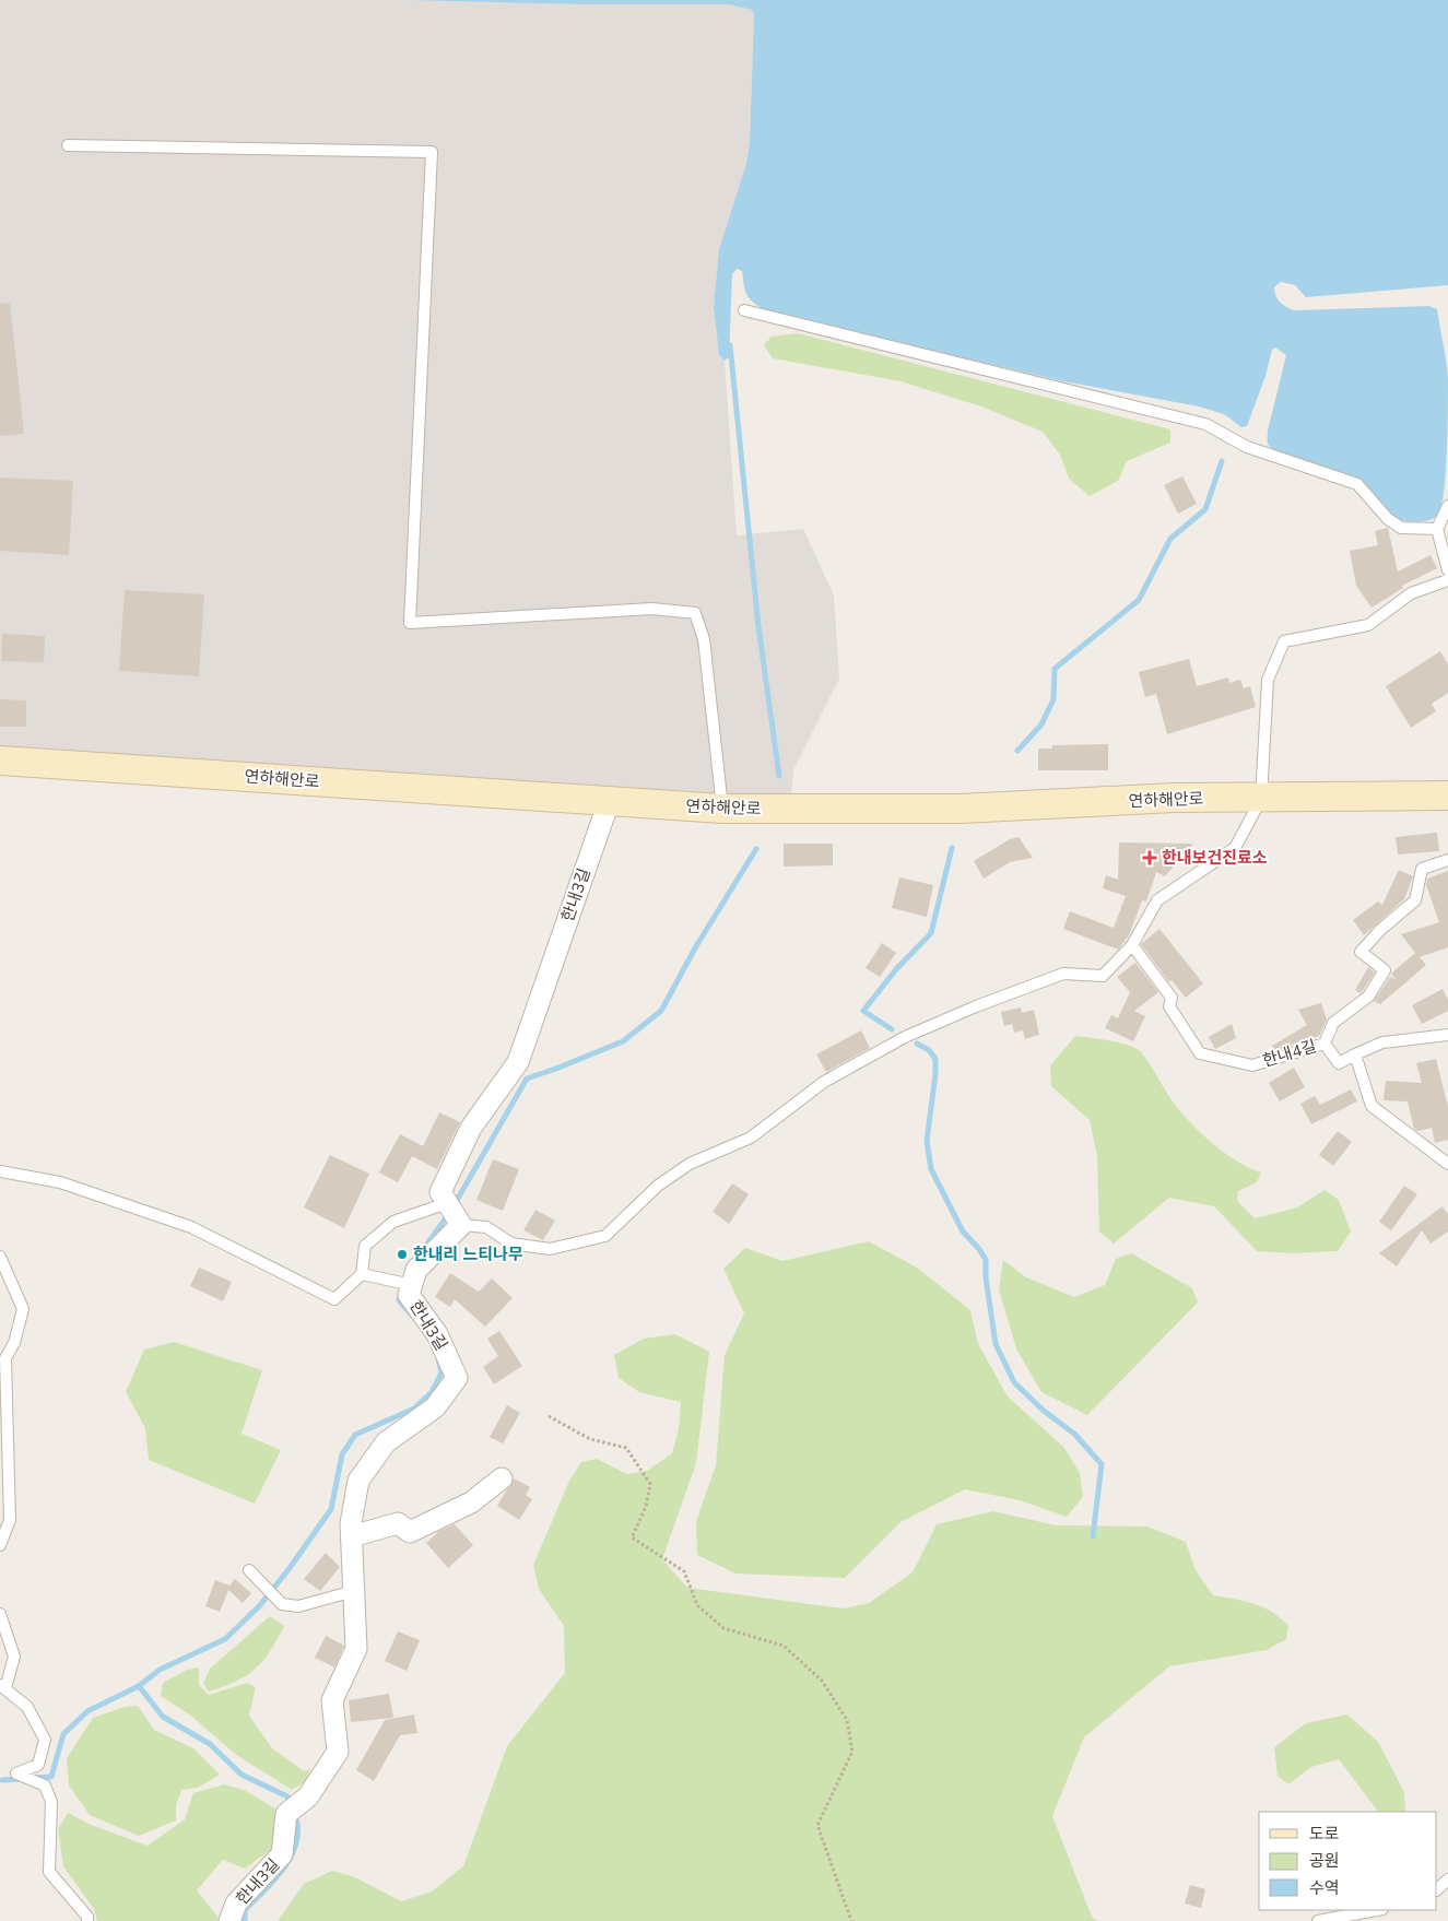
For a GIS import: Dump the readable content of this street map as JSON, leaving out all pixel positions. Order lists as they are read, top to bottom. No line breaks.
{"streets":{"street":["연하해안로","한내3길"],"lane":["한내4길"]},"crossings":[["연하해안로","한내3길"]],"places":{"health":["한내보건진료소"],"other":["한내리 느티나무"]},"legend":["도로","공원","수역"]}
